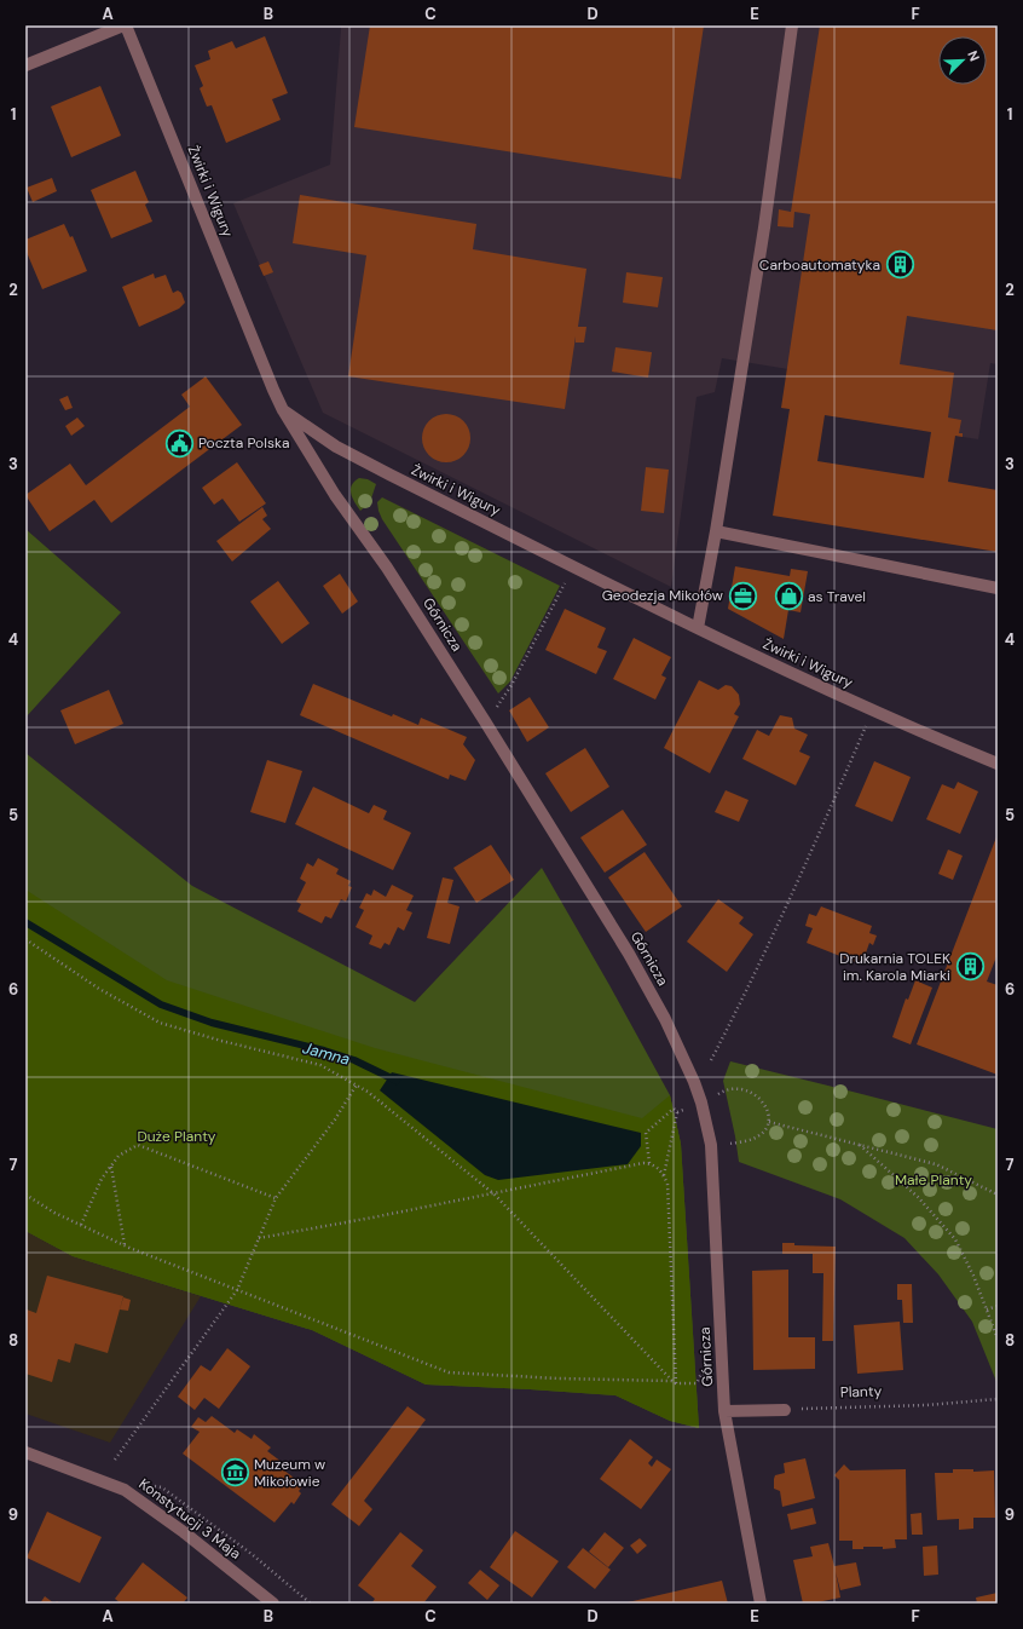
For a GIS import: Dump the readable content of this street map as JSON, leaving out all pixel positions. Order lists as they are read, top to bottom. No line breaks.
{"streets":{"street":["Żwirki i Wigury","Górnicza","Konstytucji 3 Maja"],"path":["Planty"]},"crossings":[["Żwirki i Wigury","Górnicza"]],"water":["Jamna"],"parks":["Duże Planty","Małe Planty"],"places":{"building":["Carboautomatyka","Drukarnia TOLEK im. Karola Miarki"],"public building":["Poczta Polska"],"office":["Geodezja Mikołów"],"shop":["as Travel"],"museum":["Muzeum w Mikołowie"]},"north":"top right","grid":{"columns":["A","B","C","D","E","F"],"rows":["1","2","3","4","5","6","7","8","9"]}}
